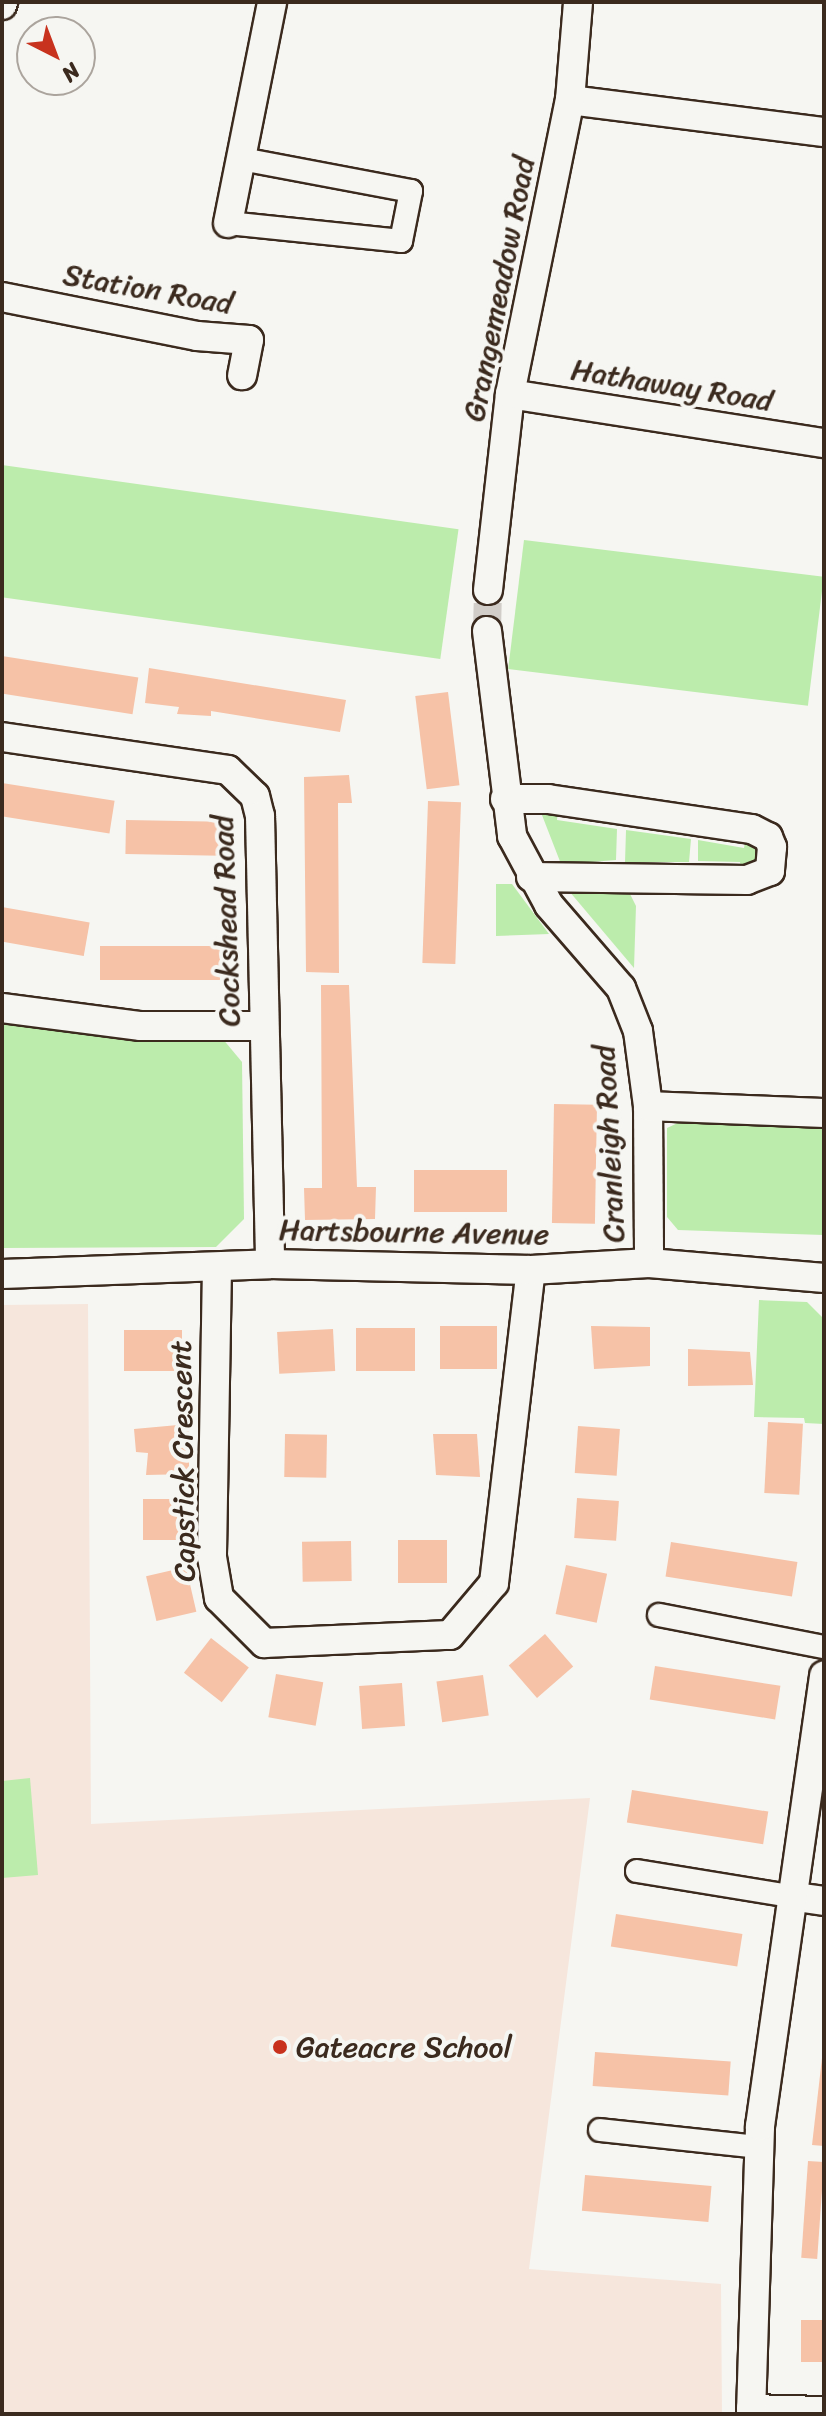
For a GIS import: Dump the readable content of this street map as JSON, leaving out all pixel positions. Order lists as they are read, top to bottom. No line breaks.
{"streets":{"street":["Station Road","Grangemeadow Road","Hathaway Road","Cockshead Road","Cranleigh Road","Hartsbourne Avenue","Capstick Crescent"]},"crossings":[["Grangemeadow Road","Hathaway Road"],["Cockshead Road","Hartsbourne Avenue"],["Cranleigh Road","Hartsbourne Avenue"],["Hartsbourne Avenue","Capstick Crescent"]],"places":["Gateacre School"],"north":"bottom right"}
